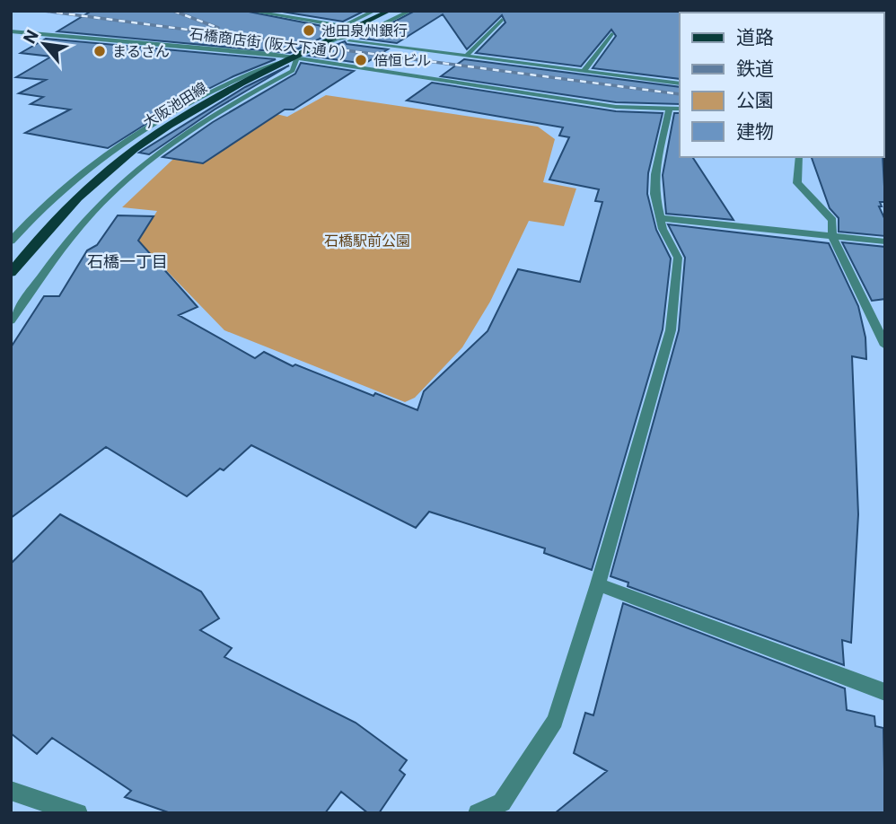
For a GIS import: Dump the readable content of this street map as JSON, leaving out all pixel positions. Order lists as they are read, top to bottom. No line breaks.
{"streets":{"main road":["大阪池田線"],"street":["石橋商店街 (阪大下通り)"]},"districts":["石橋一丁目"],"parks":["石橋駅前公園"],"places":["池田泉州銀行","まるさん","倍恒ビル"],"legend":["道路","鉄道","公園","建物"],"north":"top left"}
